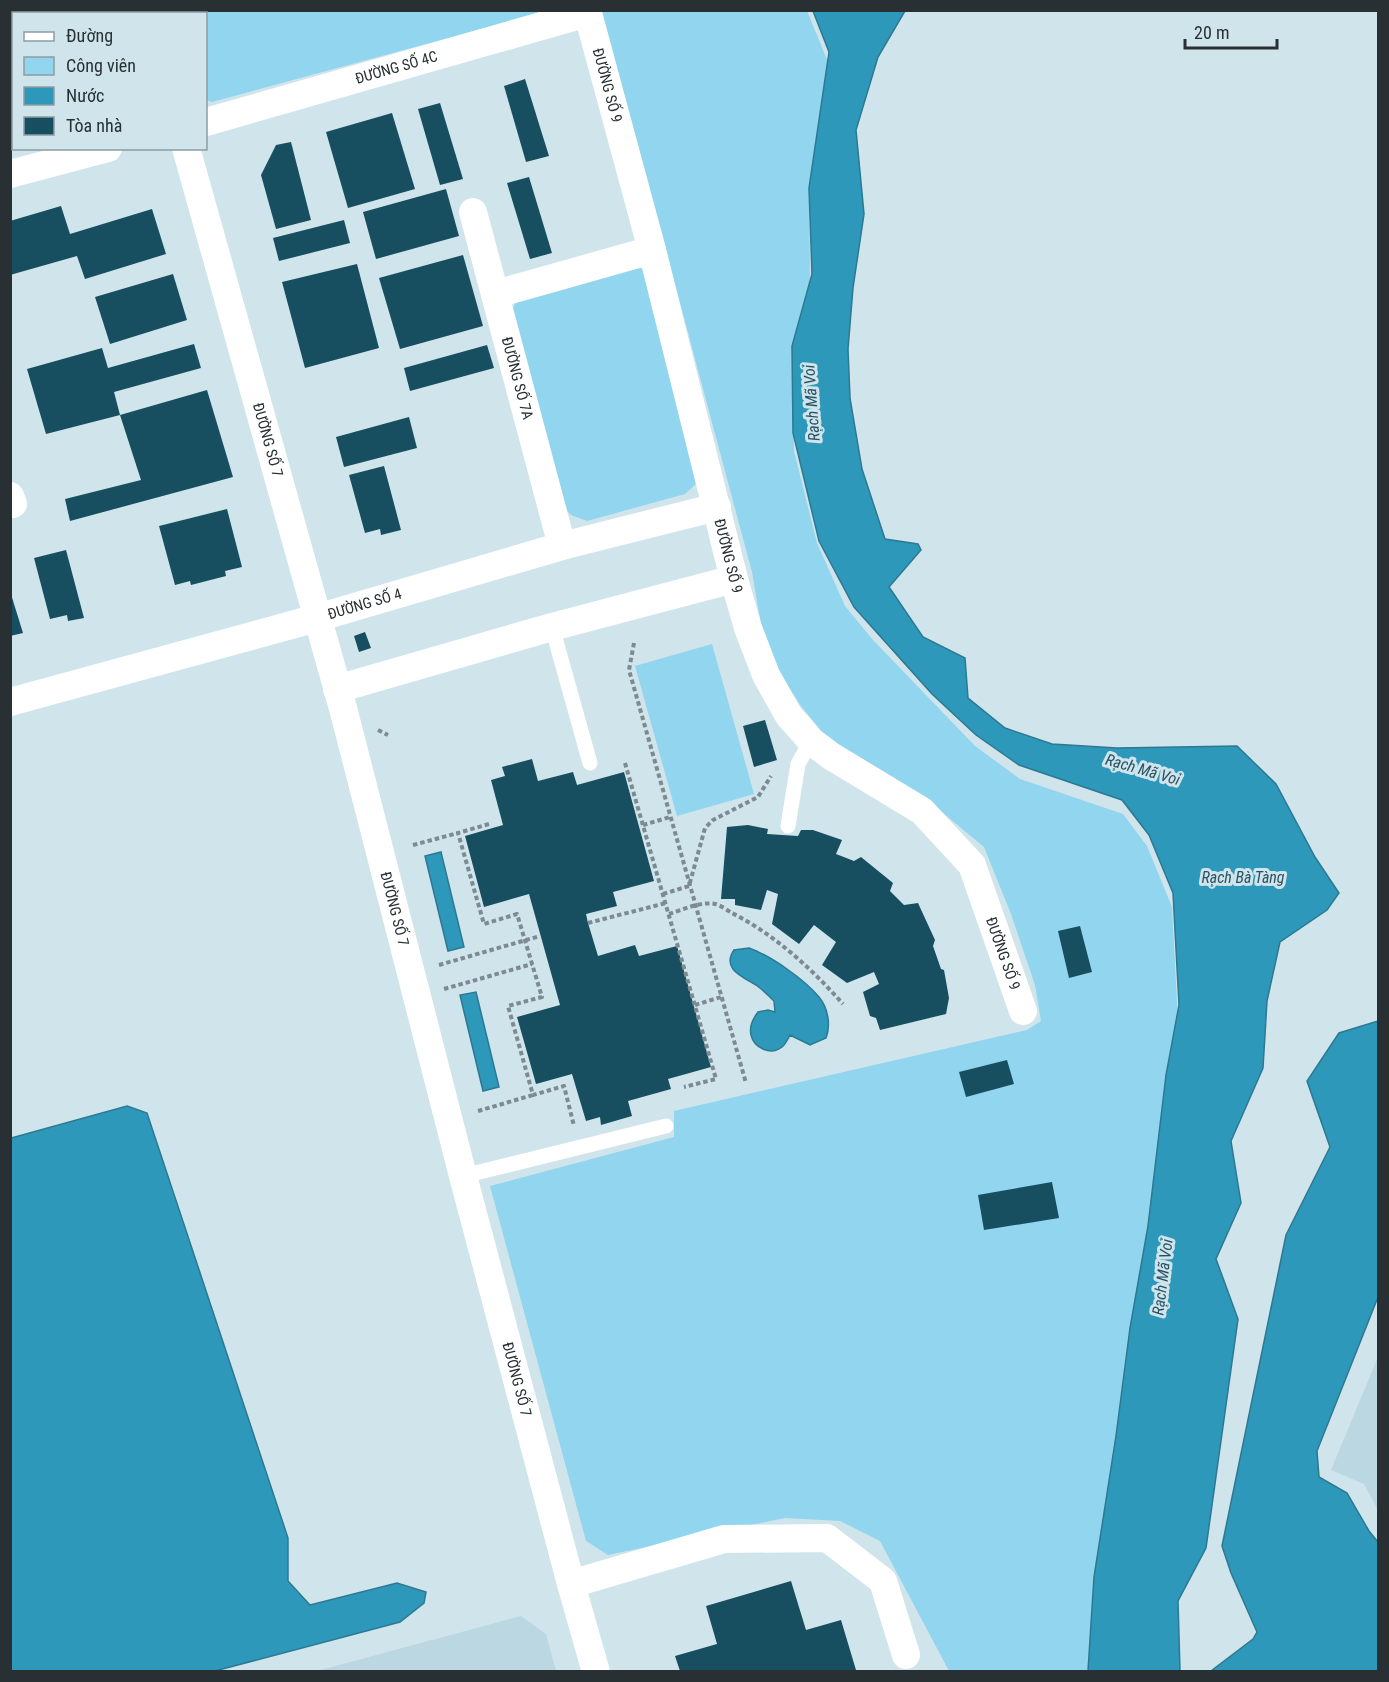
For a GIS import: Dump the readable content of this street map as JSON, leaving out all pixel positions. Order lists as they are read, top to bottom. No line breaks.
{"streets":{"street":["ĐƯỜNG SỐ 4C","ĐƯỜNG SỐ 9","ĐƯỜNG SỐ 7A","ĐƯỜNG SỐ 7","ĐƯỜNG SỐ 4"]},"crossings":[["ĐƯỜNG SỐ 4C","ĐƯỜNG SỐ 9"],["ĐƯỜNG SỐ 9","ĐƯỜNG SỐ 4"],["ĐƯỜNG SỐ 7A","ĐƯỜNG SỐ 4"],["ĐƯỜNG SỐ 7","ĐƯỜNG SỐ 4"]],"water":["Rạch Mã Voi","Rạch Bà Tàng"],"legend":["Đường","Công viên","Nước","Tòa nhà"],"scale_bar":"20 m"}
